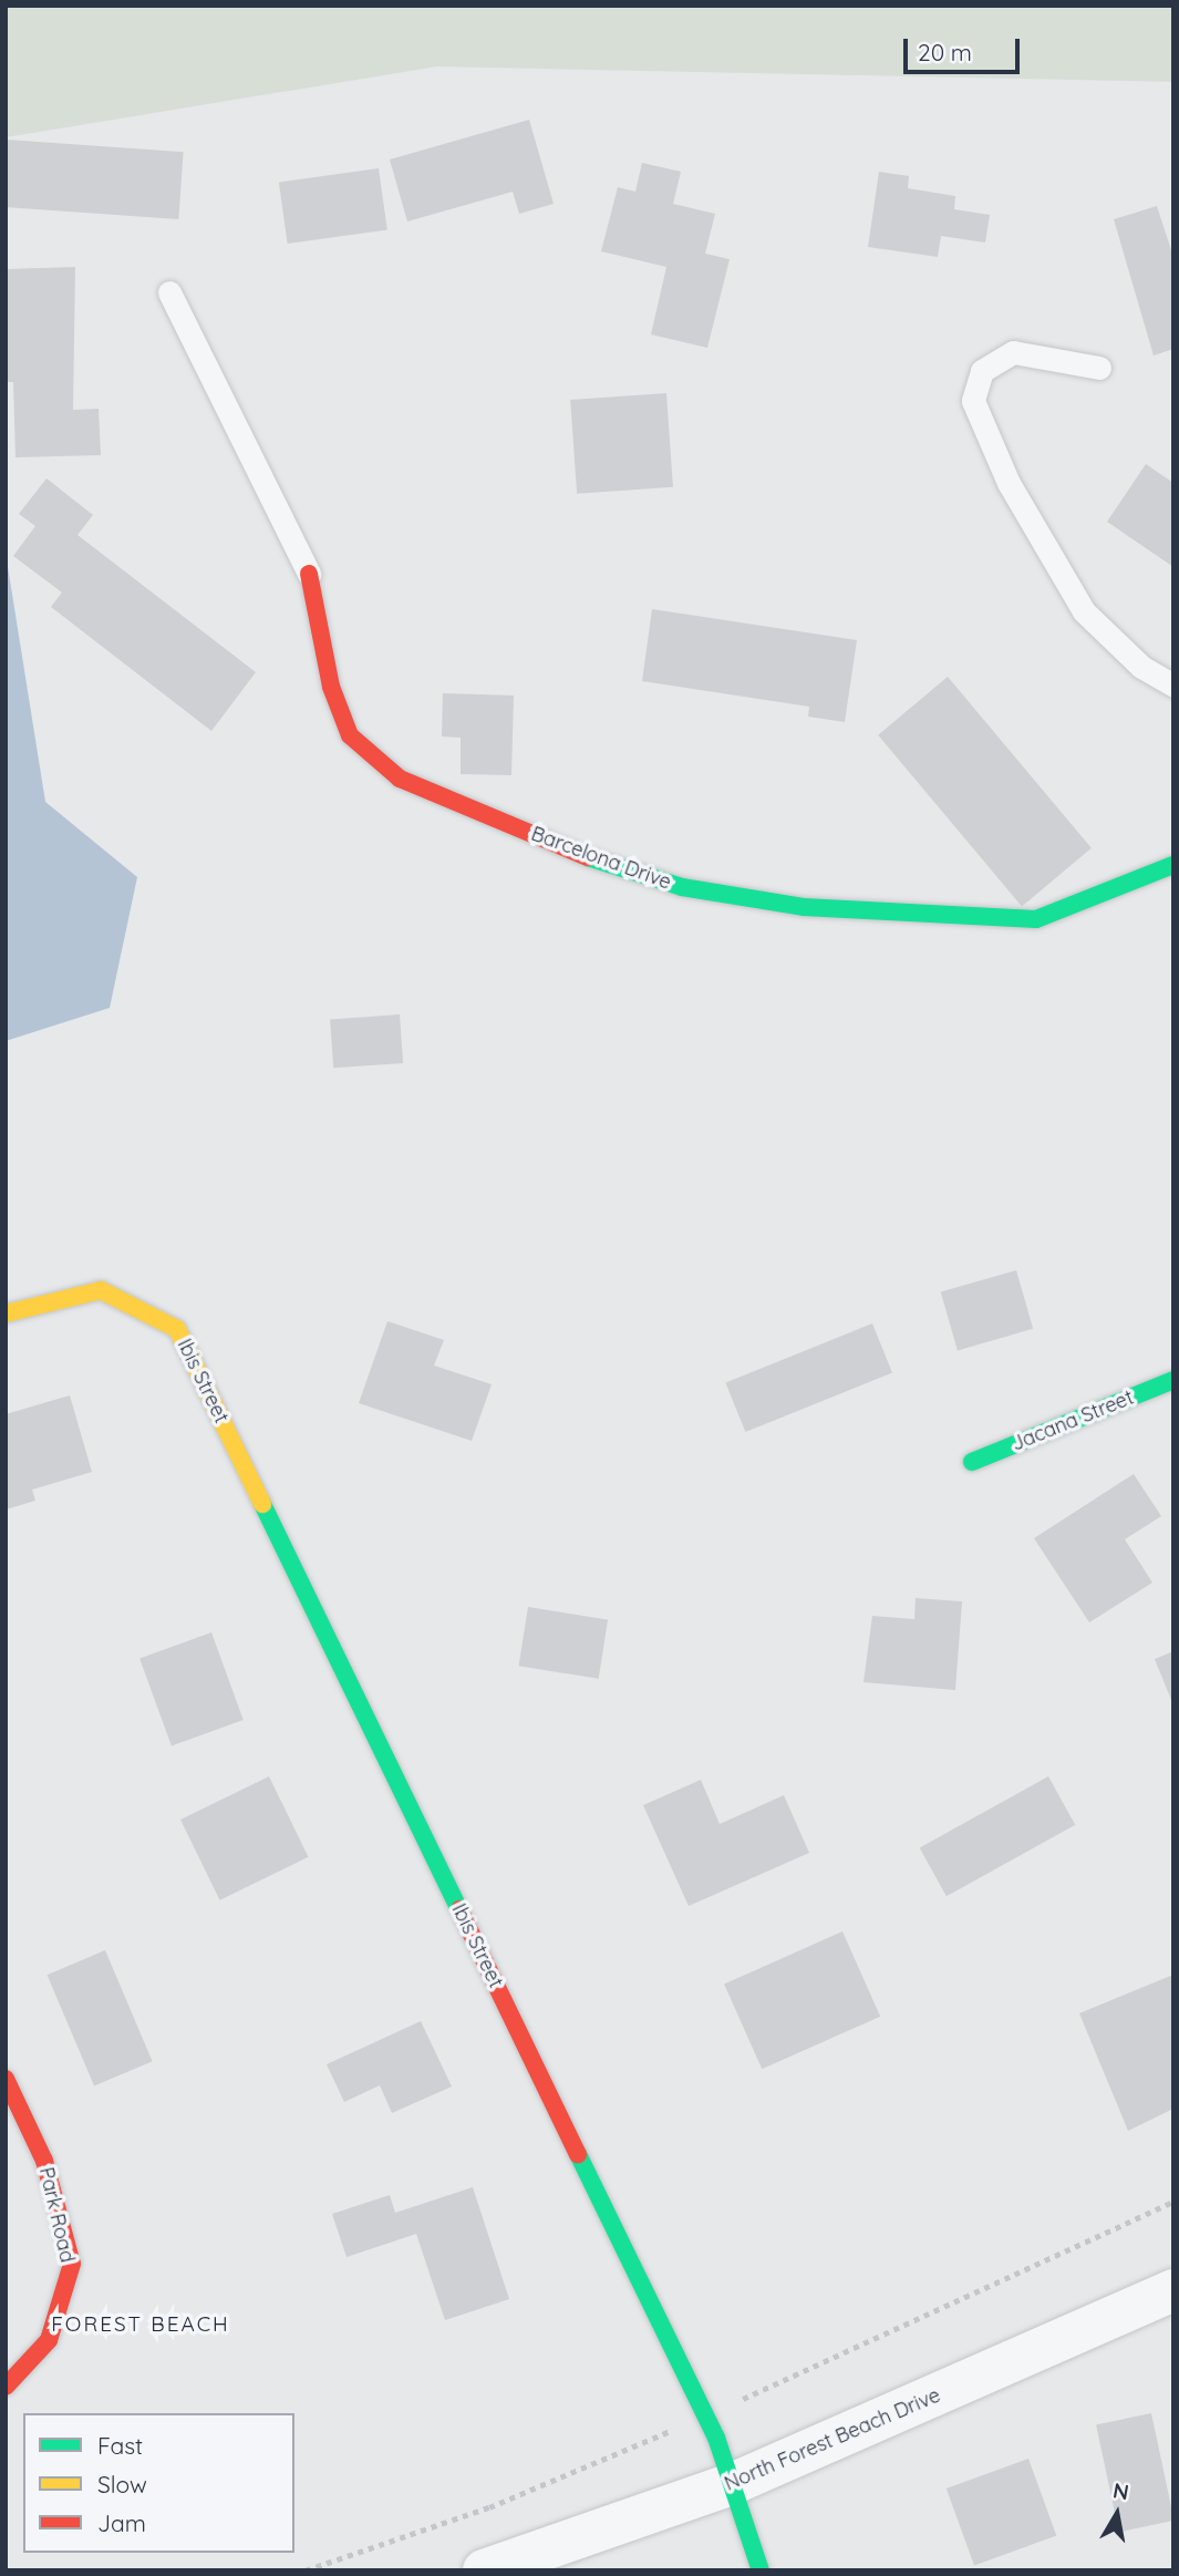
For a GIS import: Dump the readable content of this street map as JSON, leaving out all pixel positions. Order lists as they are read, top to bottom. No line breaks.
{"streets":{"street":["Barcelona Drive","Ibis Street","Jacana Street","Park Road","North Forest Beach Drive"]},"crossings":[["Ibis Street","North Forest Beach Drive"]],"districts":["FOREST BEACH"],"legend":["Fast","Slow","Jam"],"scale_bar":"20 m","north":"top"}
